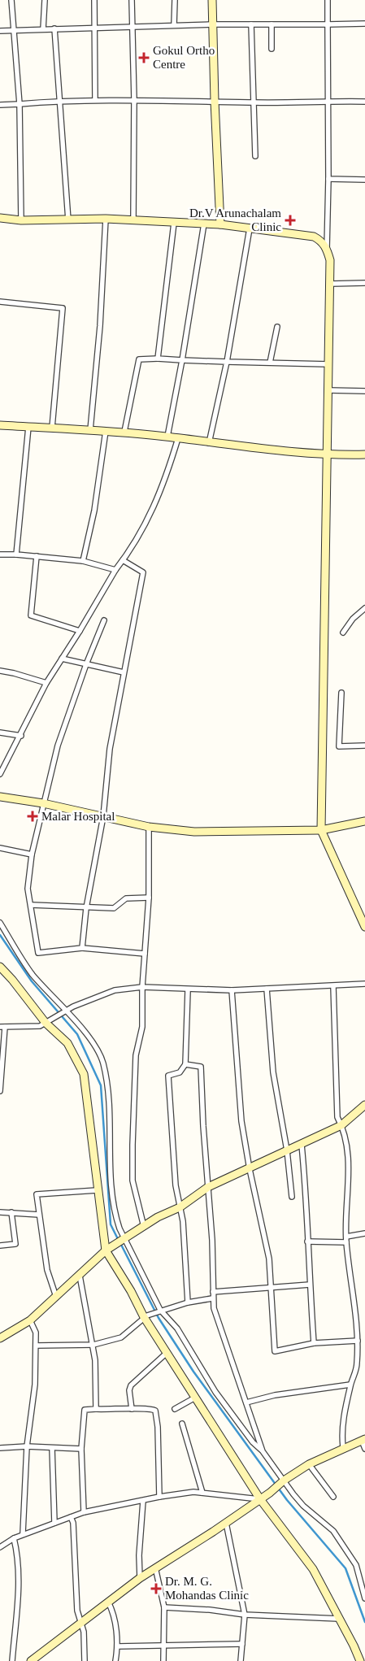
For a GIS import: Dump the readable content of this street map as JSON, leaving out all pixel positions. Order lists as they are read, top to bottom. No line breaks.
{"places":{"health":["Gokul Ortho Centre","Dr.V Arunachalam Clinic","Malar Hospital","Dr. M. G. Mohandas Clinic"]}}
